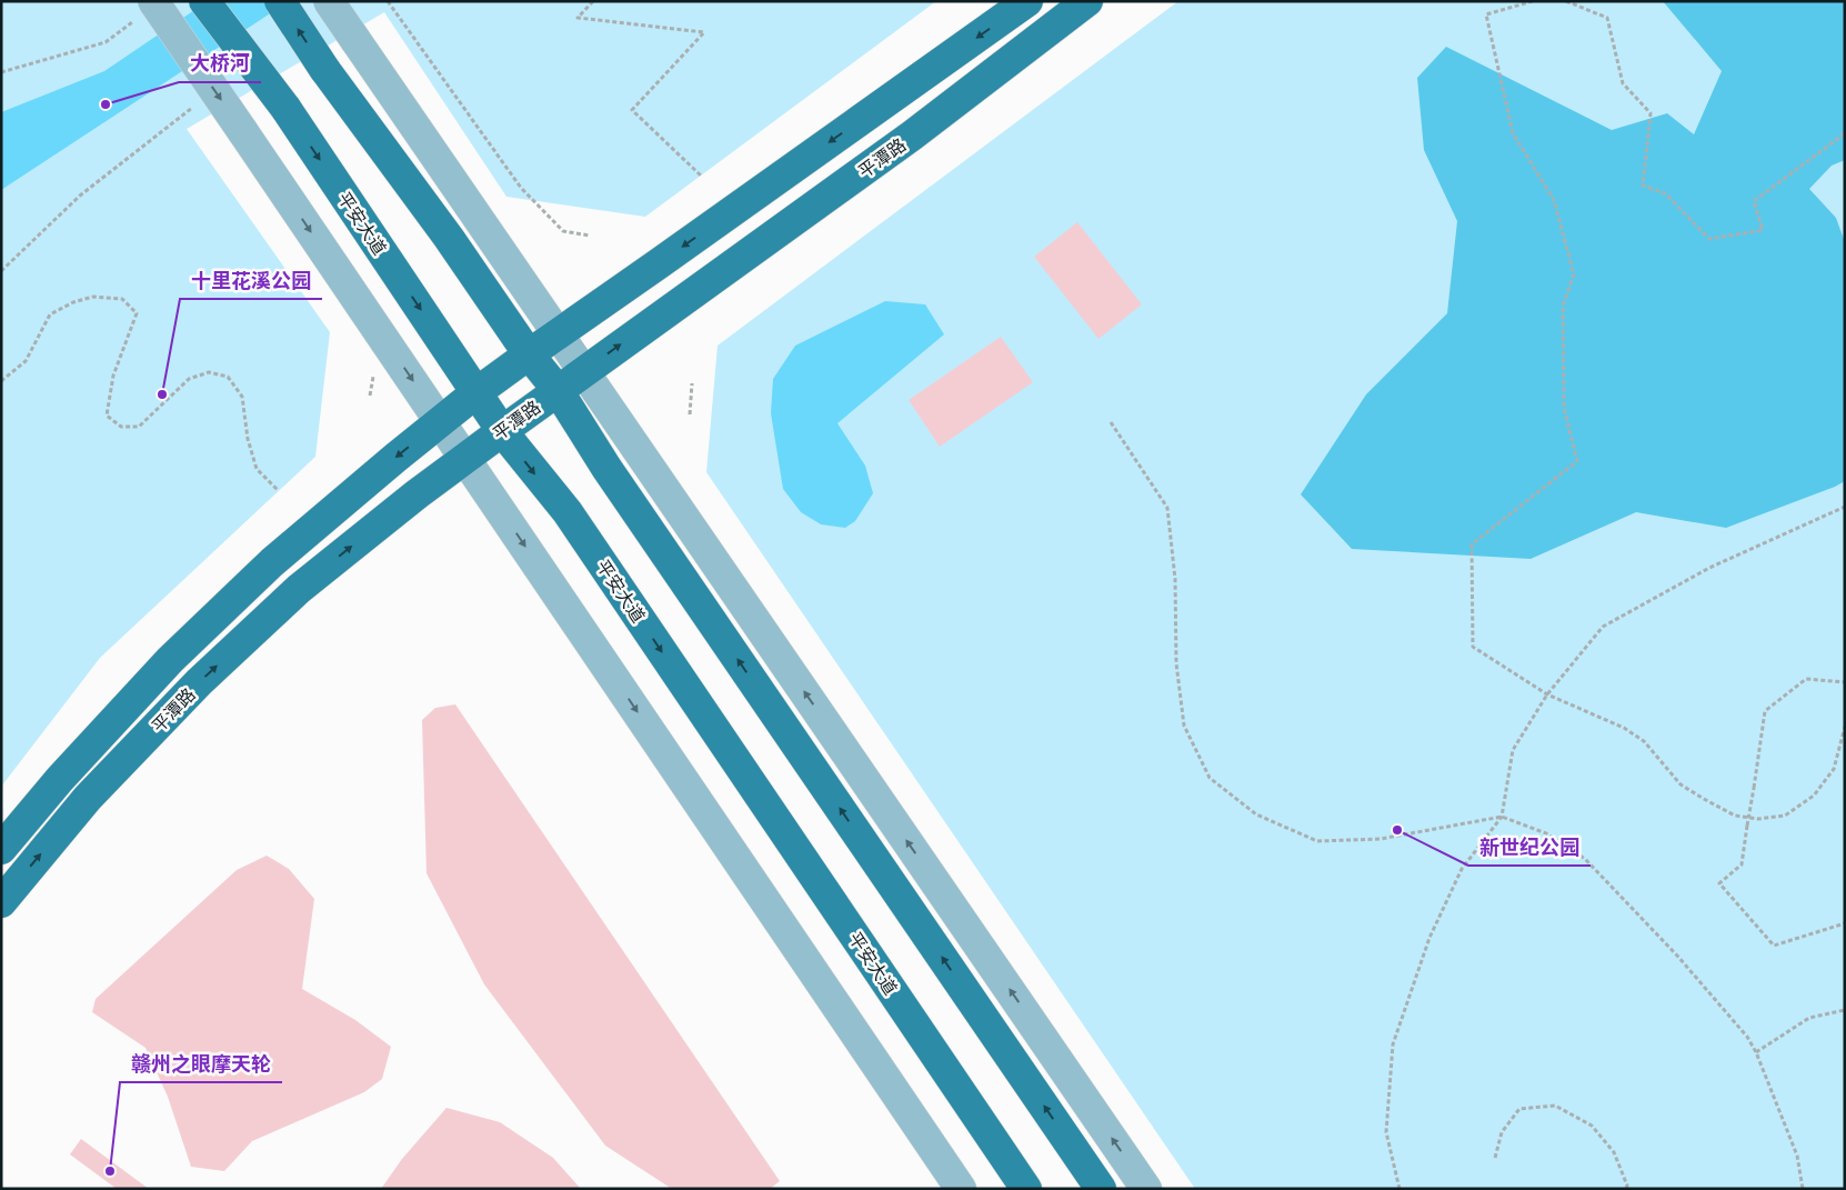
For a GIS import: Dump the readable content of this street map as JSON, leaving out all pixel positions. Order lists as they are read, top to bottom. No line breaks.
{"streets":{"main road":["平潭路","平安大道"]},"crossings":[["平潭路","平安大道"]],"places":["大桥河","十里花溪公园","新世纪公园","赣州之眼摩天轮"]}
